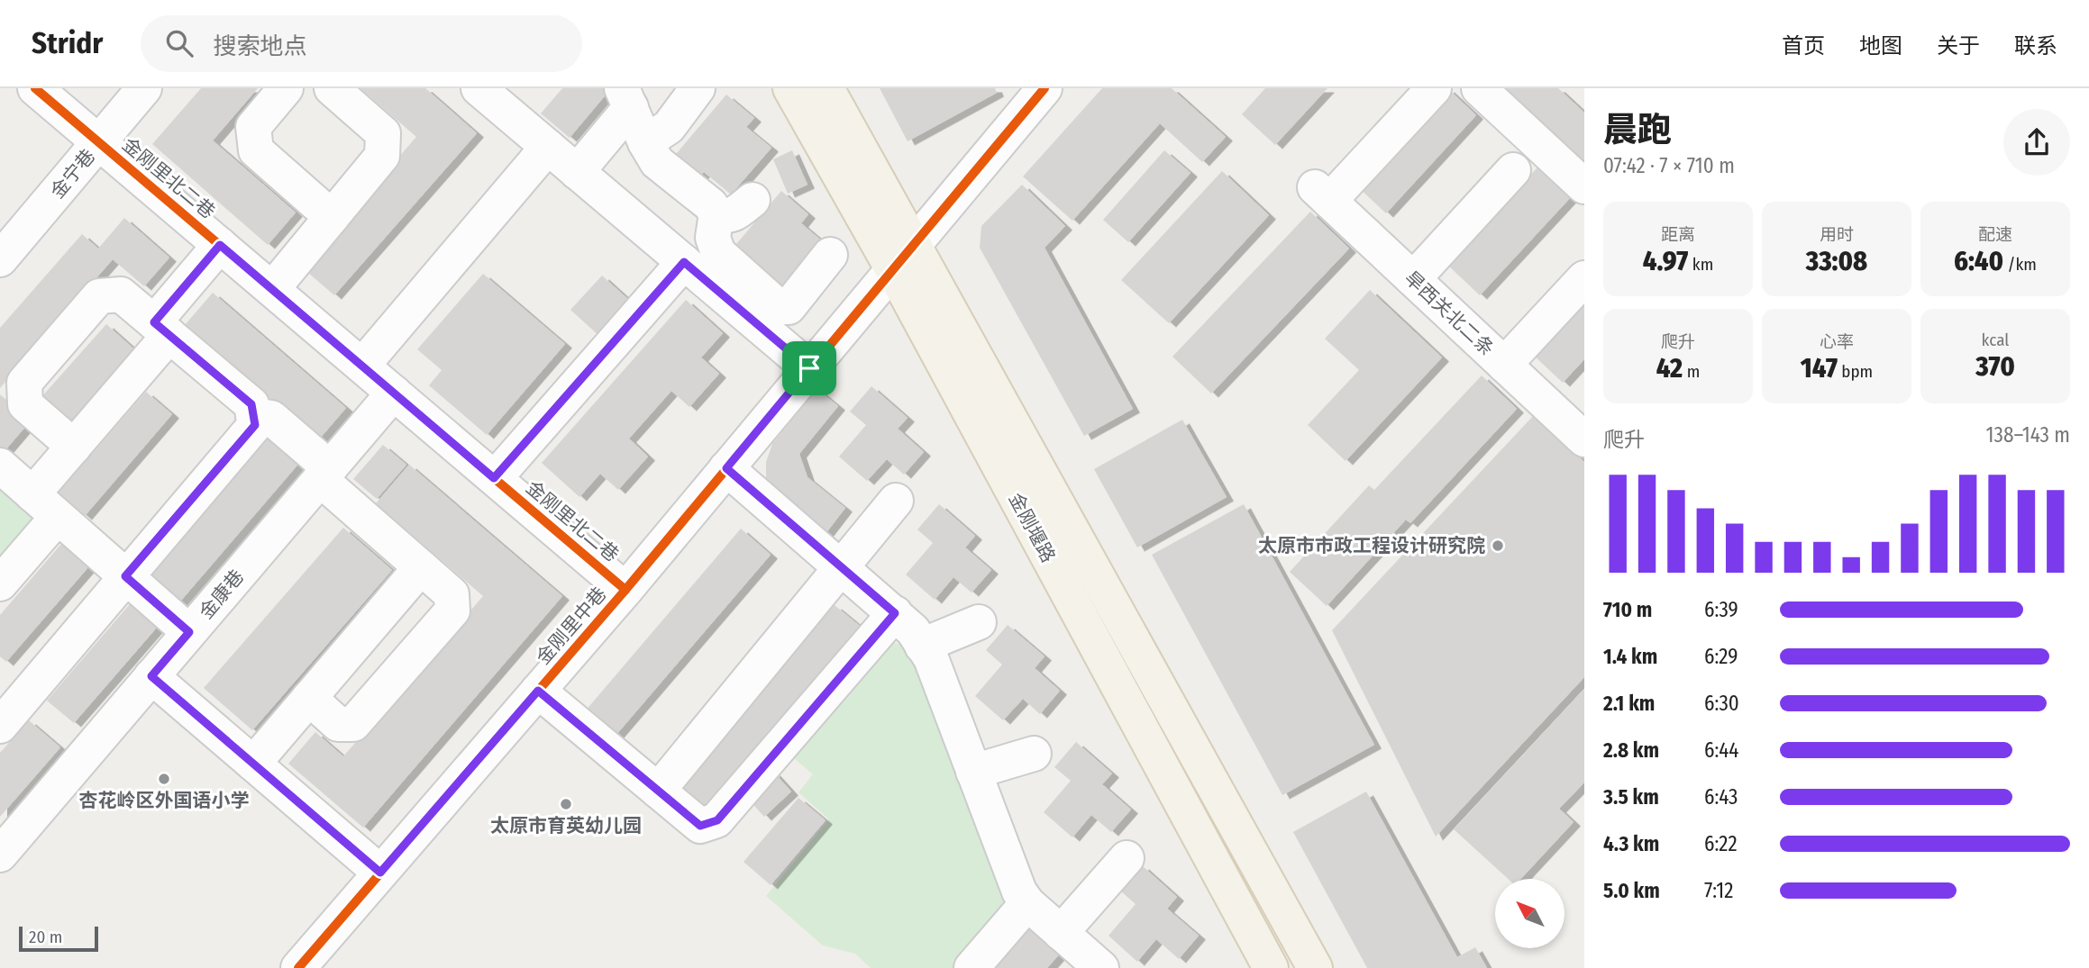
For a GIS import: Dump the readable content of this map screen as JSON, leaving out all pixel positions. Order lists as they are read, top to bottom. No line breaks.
{"streets":{"main road":["金刚堰路"],"street":["金宁巷","金刚里北二巷","旱西关北二条","金康巷","金刚里中巷"]},"crossings":[["金宁巷","金刚里北二巷"],["金刚里北二巷","金康巷"],["金刚里北二巷","金刚里中巷"],["金刚堰路","金刚里中巷"]],"places":["太原市市政工程设计研究院","杏花岭区外国语小学","太原市育英幼儿园"],"scale_bar":"20 m","north":"top left","page":{"header":"Stridr","search":"搜索地点","nav":["首页","地图","关于","联系"],"heading":["晨跑","07:42 · 7 × 710 m"],"stats":[["距离","4.97 km"],["用时","33:08"],["配速","6:40 /km"],["爬升","42 m"],["心率","147 bpm"],["kcal","370"]],"chart":["爬升","138–143 m"],"list":[{"name":"710 m","note":"6:39"},{"name":"1.4 km","note":"6:29"},{"name":"2.1 km","note":"6:30"},{"name":"2.8 km","note":"6:44"},{"name":"3.5 km","note":"6:43"},{"name":"4.3 km","note":"6:22"},{"name":"5.0 km","note":"7:12"}],"scale":"20 m"}}
